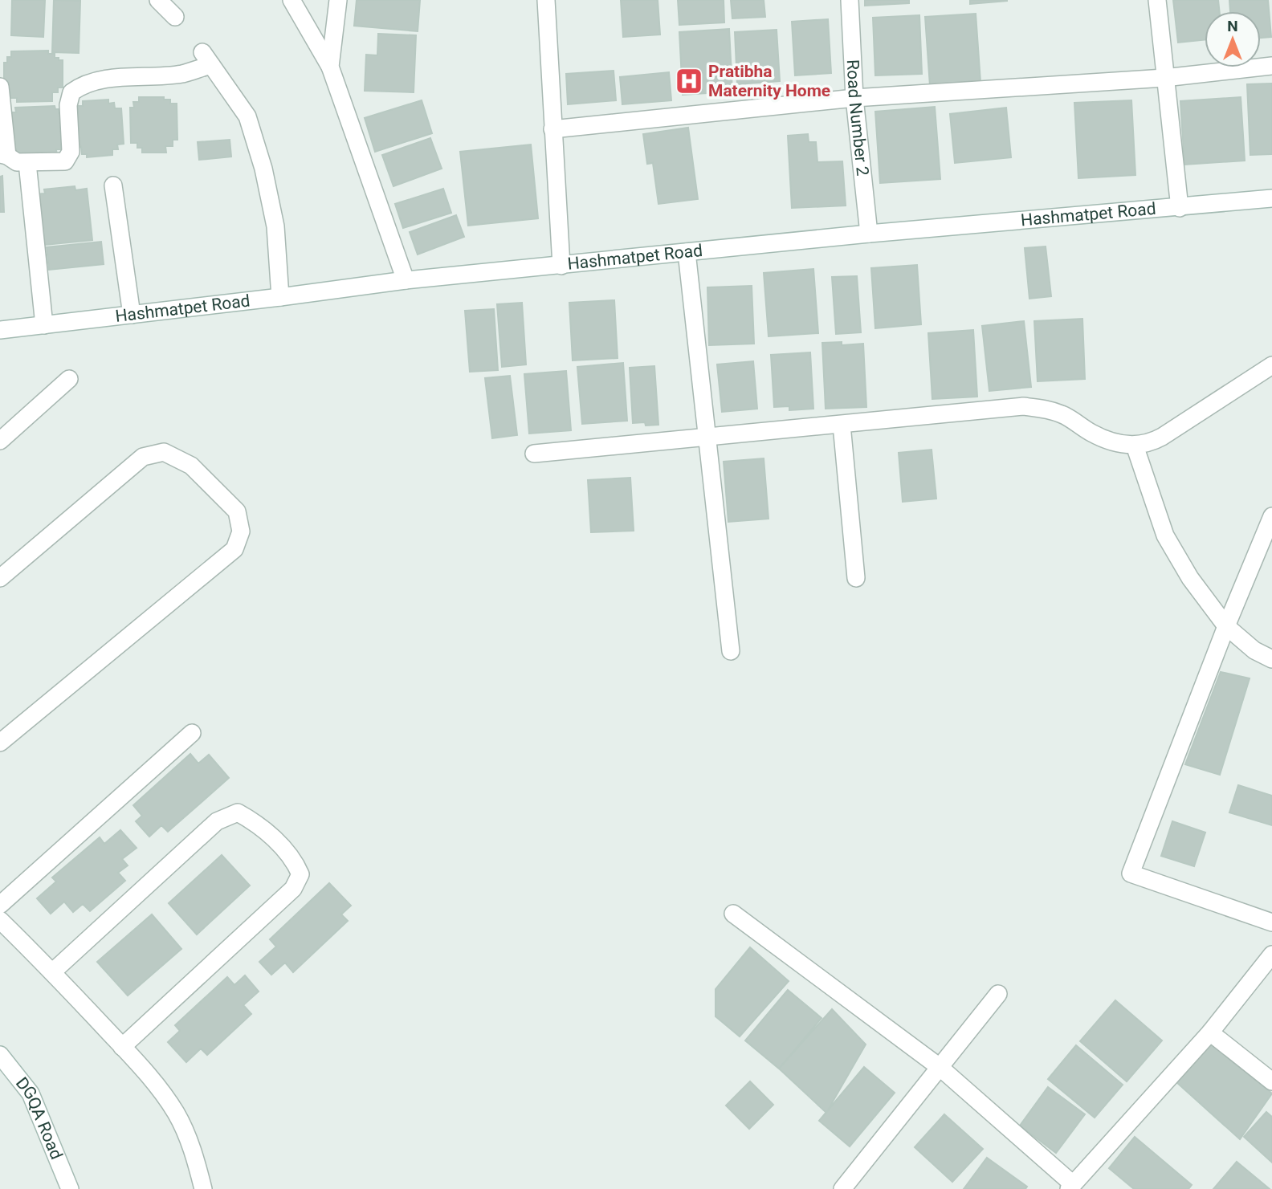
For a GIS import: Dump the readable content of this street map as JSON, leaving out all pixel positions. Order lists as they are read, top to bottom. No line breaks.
{"streets":{"street":["Road Number 2","Hashmatpet Road","DGQA Road"]},"crossings":[["Road Number 2","Hashmatpet Road"]],"places":{"hospital":["Pratibha Maternity Home"]},"north":"top"}
